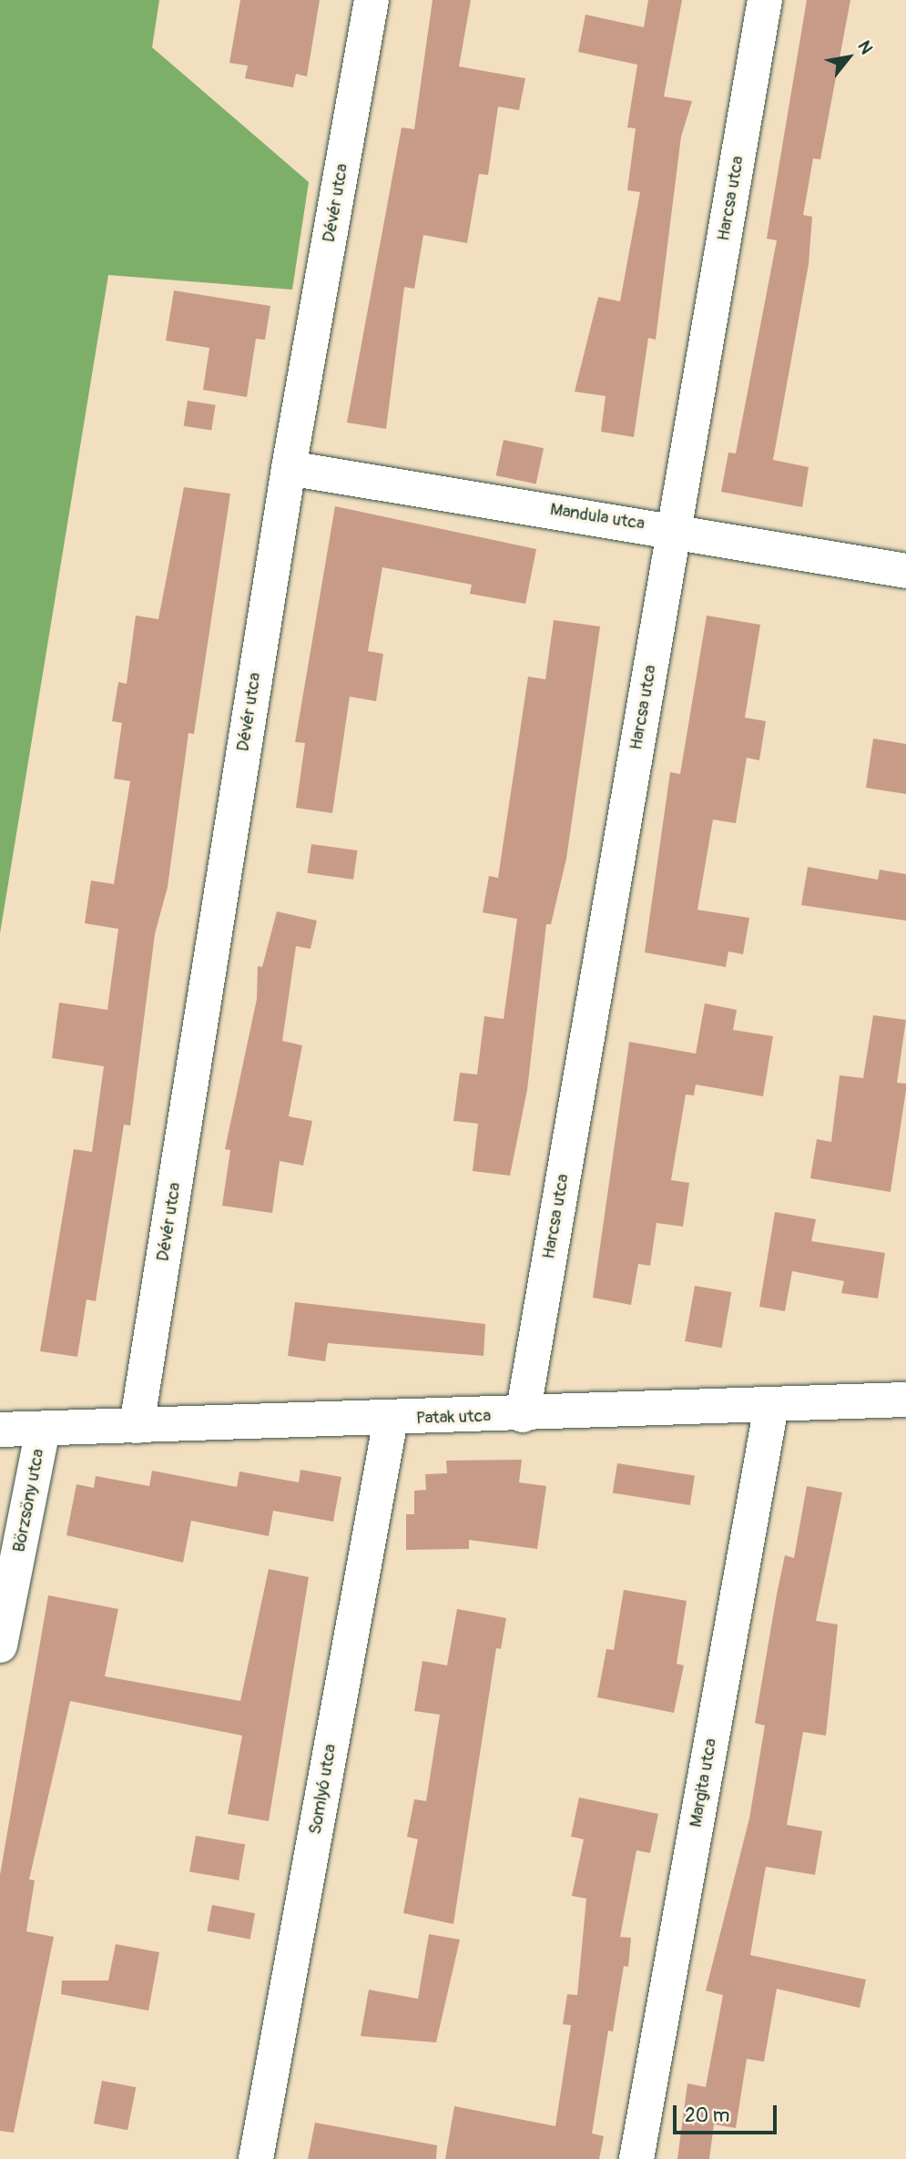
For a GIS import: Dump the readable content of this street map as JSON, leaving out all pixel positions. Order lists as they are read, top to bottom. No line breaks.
{"streets":{"street":["Harcsa utca","Dévér utca","Mandula utca","Patak utca","Börzsöny utca","Margita utca","Somlyó utca"]},"crossings":[["Harcsa utca","Mandula utca"],["Harcsa utca","Patak utca"],["Dévér utca","Mandula utca"],["Dévér utca","Patak utca"],["Patak utca","Börzsöny utca"],["Patak utca","Margita utca"],["Patak utca","Somlyó utca"]],"scale_bar":"20 m","north":"top right"}
